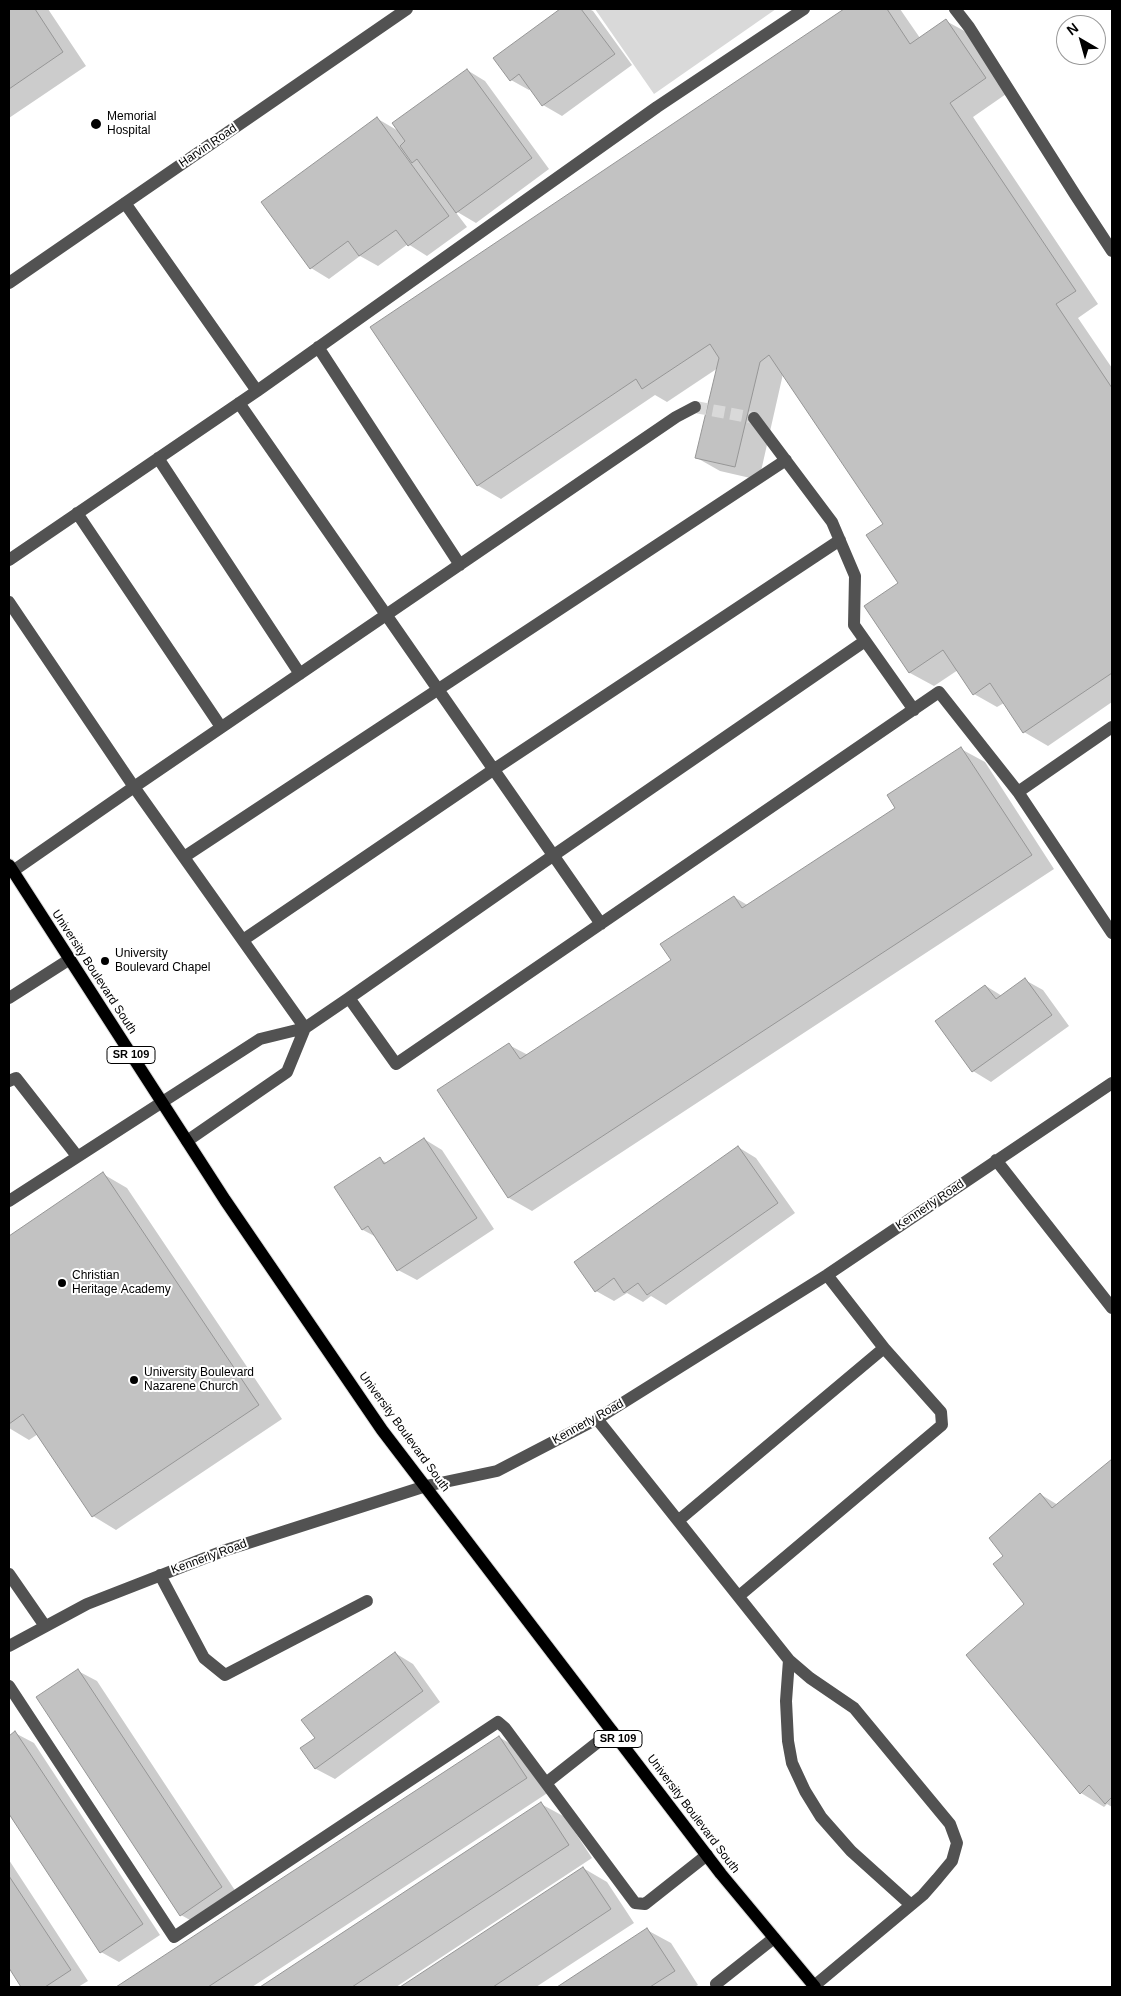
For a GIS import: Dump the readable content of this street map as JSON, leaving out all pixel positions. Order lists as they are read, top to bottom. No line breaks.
{"streets":{"main road":["University Boulevard South","SR 109"],"street":["Harvin Road","Kennerly Road"]},"crossings":[["University Boulevard South","Kennerly Road"]],"places":["Memorial Hospital","University Boulevard Chapel","Christian Heritage Academy","University Boulevard Nazarene Church"],"north":"top left"}
